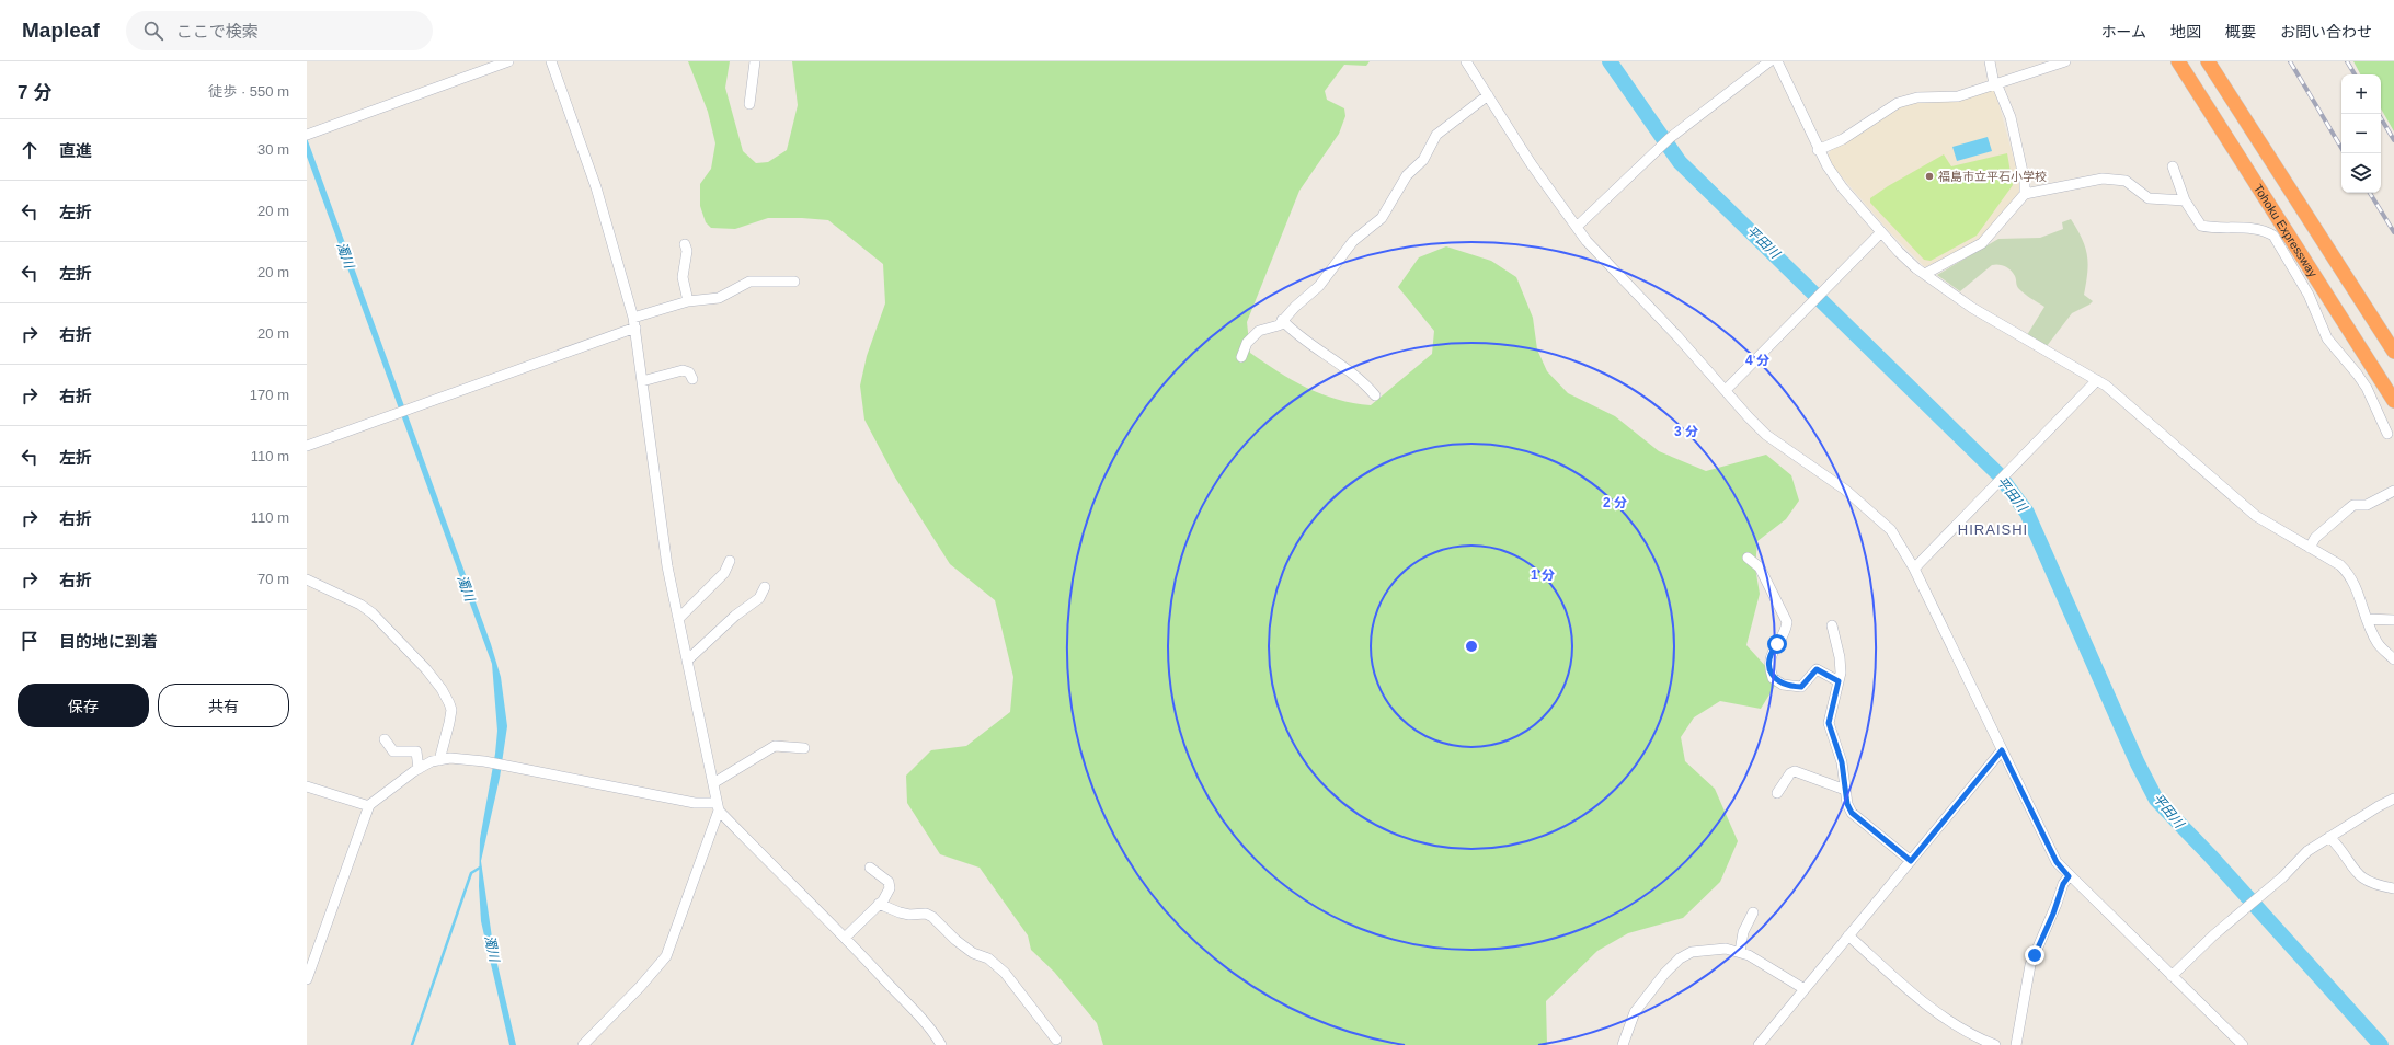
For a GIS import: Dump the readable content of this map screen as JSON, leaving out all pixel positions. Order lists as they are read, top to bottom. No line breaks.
{"streets":{"highway":["Tohoku Expressway"]},"districts":["HIRAISHI"],"water":["平田川","濁川"],"places":["福島市立平石小学校"],"page":{"header":"Mapleaf","search":"ここで検索","nav":["ホーム","地図","概要","お問い合わせ"],"heading":["7 分","徒歩 · 550 m"],"map_buttons":["+","−"],"list":[["直進","30 m"],["左折","20 m"],["左折","20 m"],["右折","20 m"],["右折","170 m"],["左折","110 m"],["右折","110 m"],["右折","70 m"],"目的地に到着"],"buttons":["保存","共有"]},"rings":["4 分","3 分","2 分","1 分"]}
